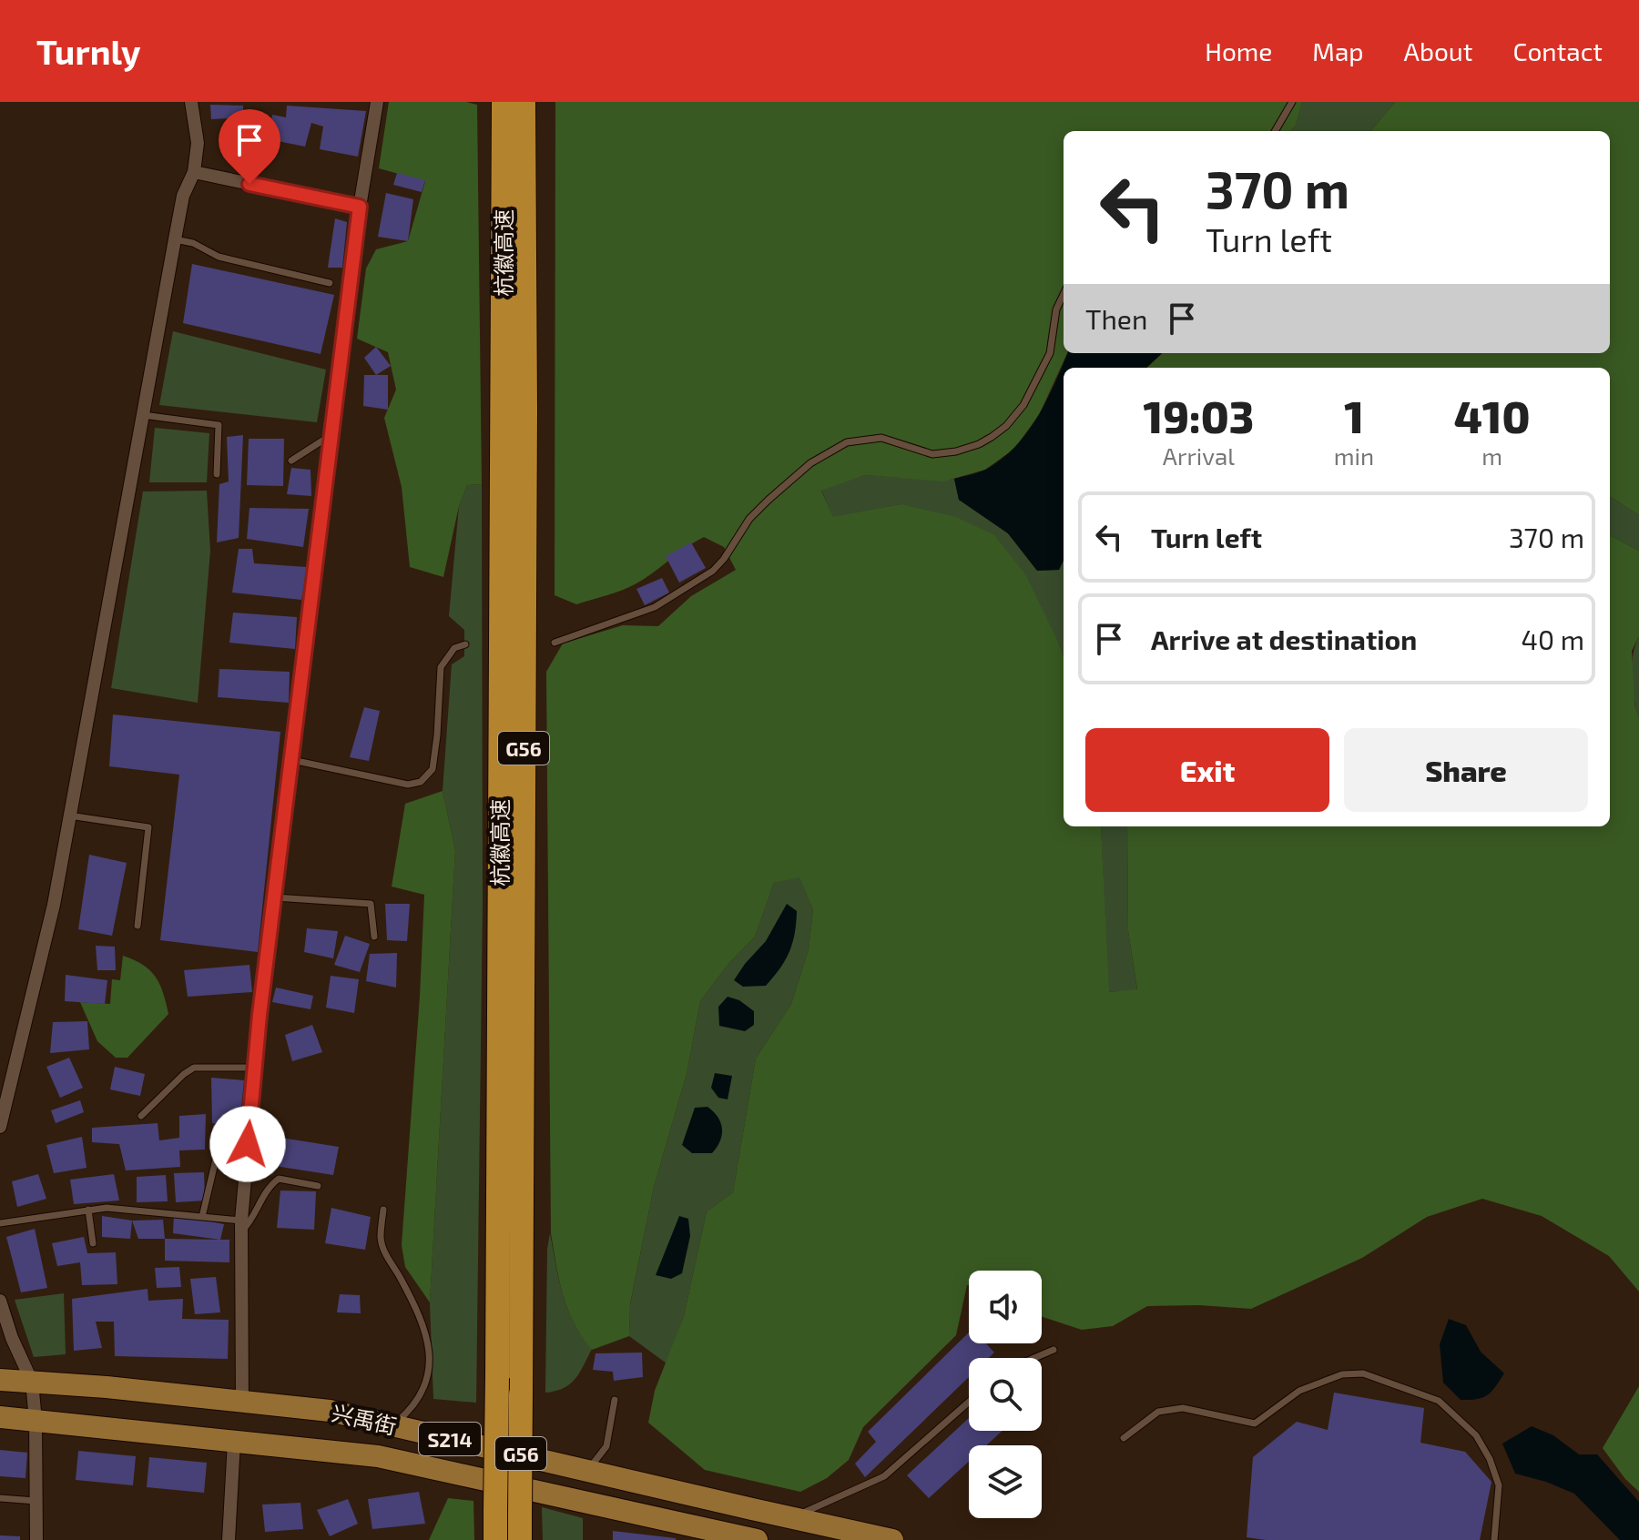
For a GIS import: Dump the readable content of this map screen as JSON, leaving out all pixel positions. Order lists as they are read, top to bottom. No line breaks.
{"streets":{"highway":["杭徽高速","G56"],"main road":["兴禹街","S214"]},"page":{"header":"Turnly","nav":["Home","Map","About","Contact"],"turn":["370 m","Turn left"],"then":"Then","eta":["19:03","Arrival","1","min","410","m"],"list":[{"name":"Turn left","value":"370 m"},{"name":"Arrive at destination","value":"40 m"}],"buttons":["Exit","Share"]}}
